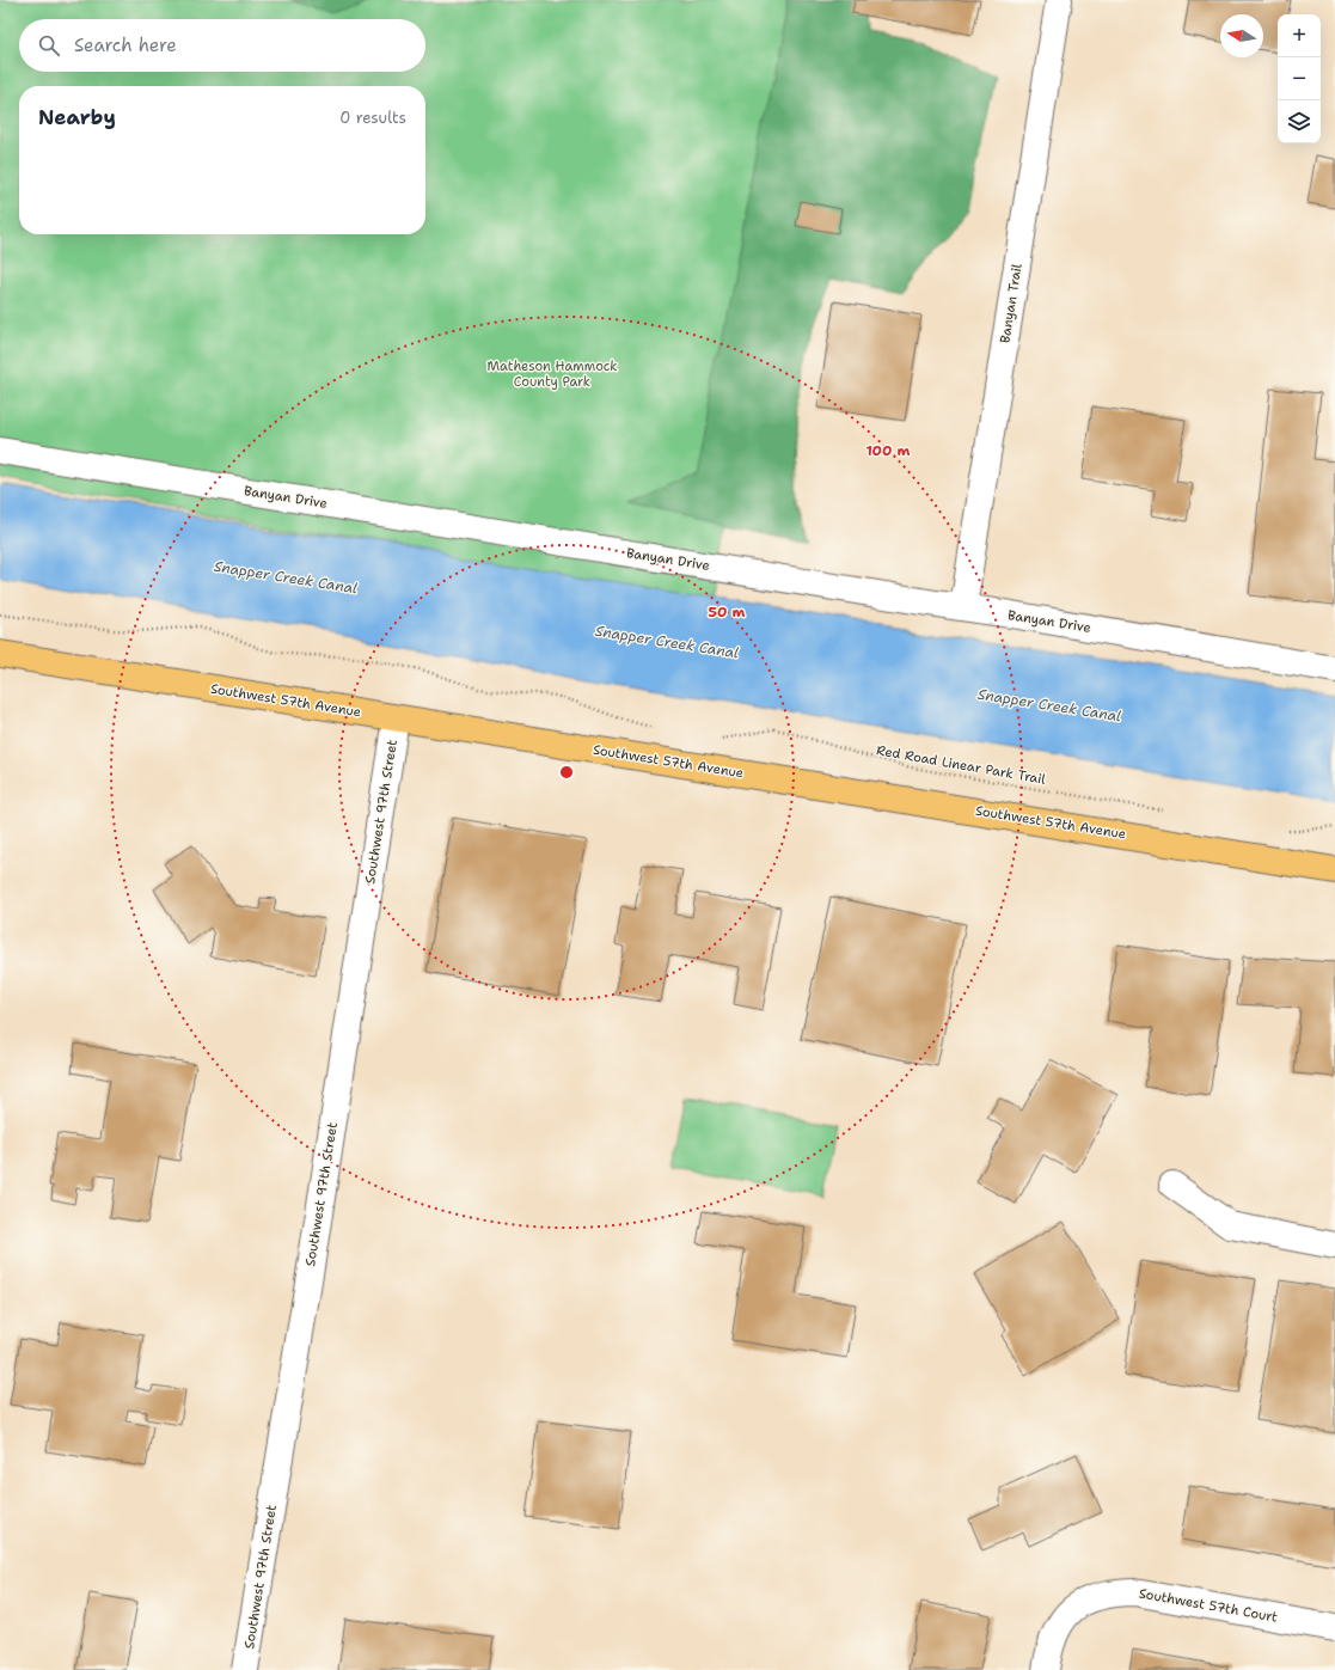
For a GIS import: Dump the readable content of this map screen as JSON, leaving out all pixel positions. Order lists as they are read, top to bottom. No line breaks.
{"streets":{"main road":["Southwest 57th Avenue"],"street":["Banyan Trail","Banyan Drive","Southwest 97th Street","Southwest 57th Court"],"path":["Red Road Linear Park Trail"]},"crossings":[["Banyan Trail","Banyan Drive"],["Southwest 57th Avenue","Southwest 97th Street"]],"water":["Snapper Creek Canal"],"parks":["Matheson Hammock County Park"],"north":"left","page":{"map_buttons":["+","−"],"search":"Search here","heading":["Nearby","0 results"]},"rings":["100 m","50 m"]}
